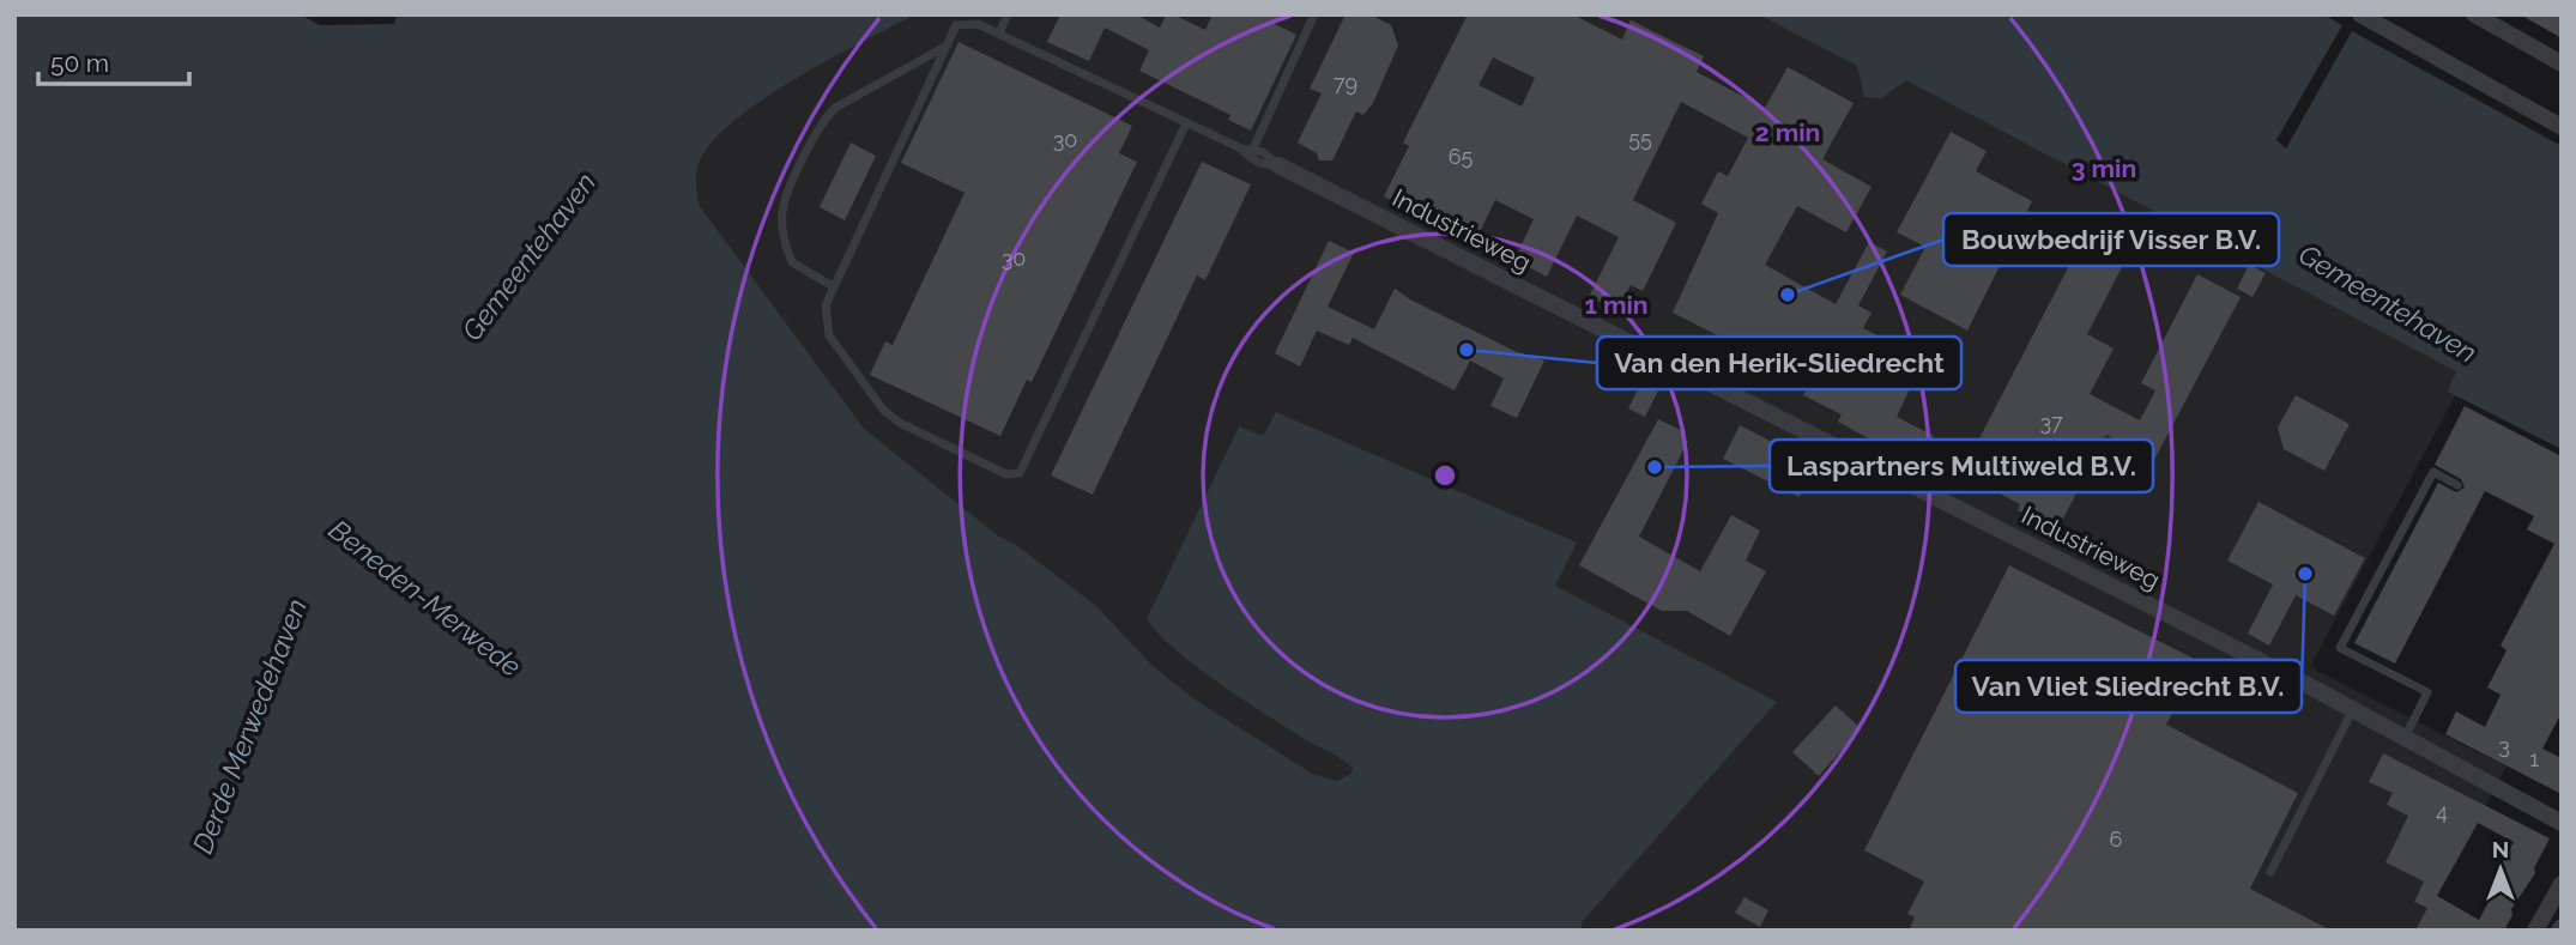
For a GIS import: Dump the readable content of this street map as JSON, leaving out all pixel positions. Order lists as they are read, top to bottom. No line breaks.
{"streets":{"street":["Industrieweg"]},"water":["Gemeentehaven","Beneden-Merwede","Derde Merwedehaven"],"places":["Bouwbedrijf Visser B.V.","Van den Herik-Sliedrecht","Laspartners Multiweld B.V.","Van Vliet Sliedrecht B.V."],"house_numbers":["79","55","30","65","30","37","3","1","4","6"],"scale_bar":"50 m","north":"top","rings":["2 min","3 min","1 min"]}
